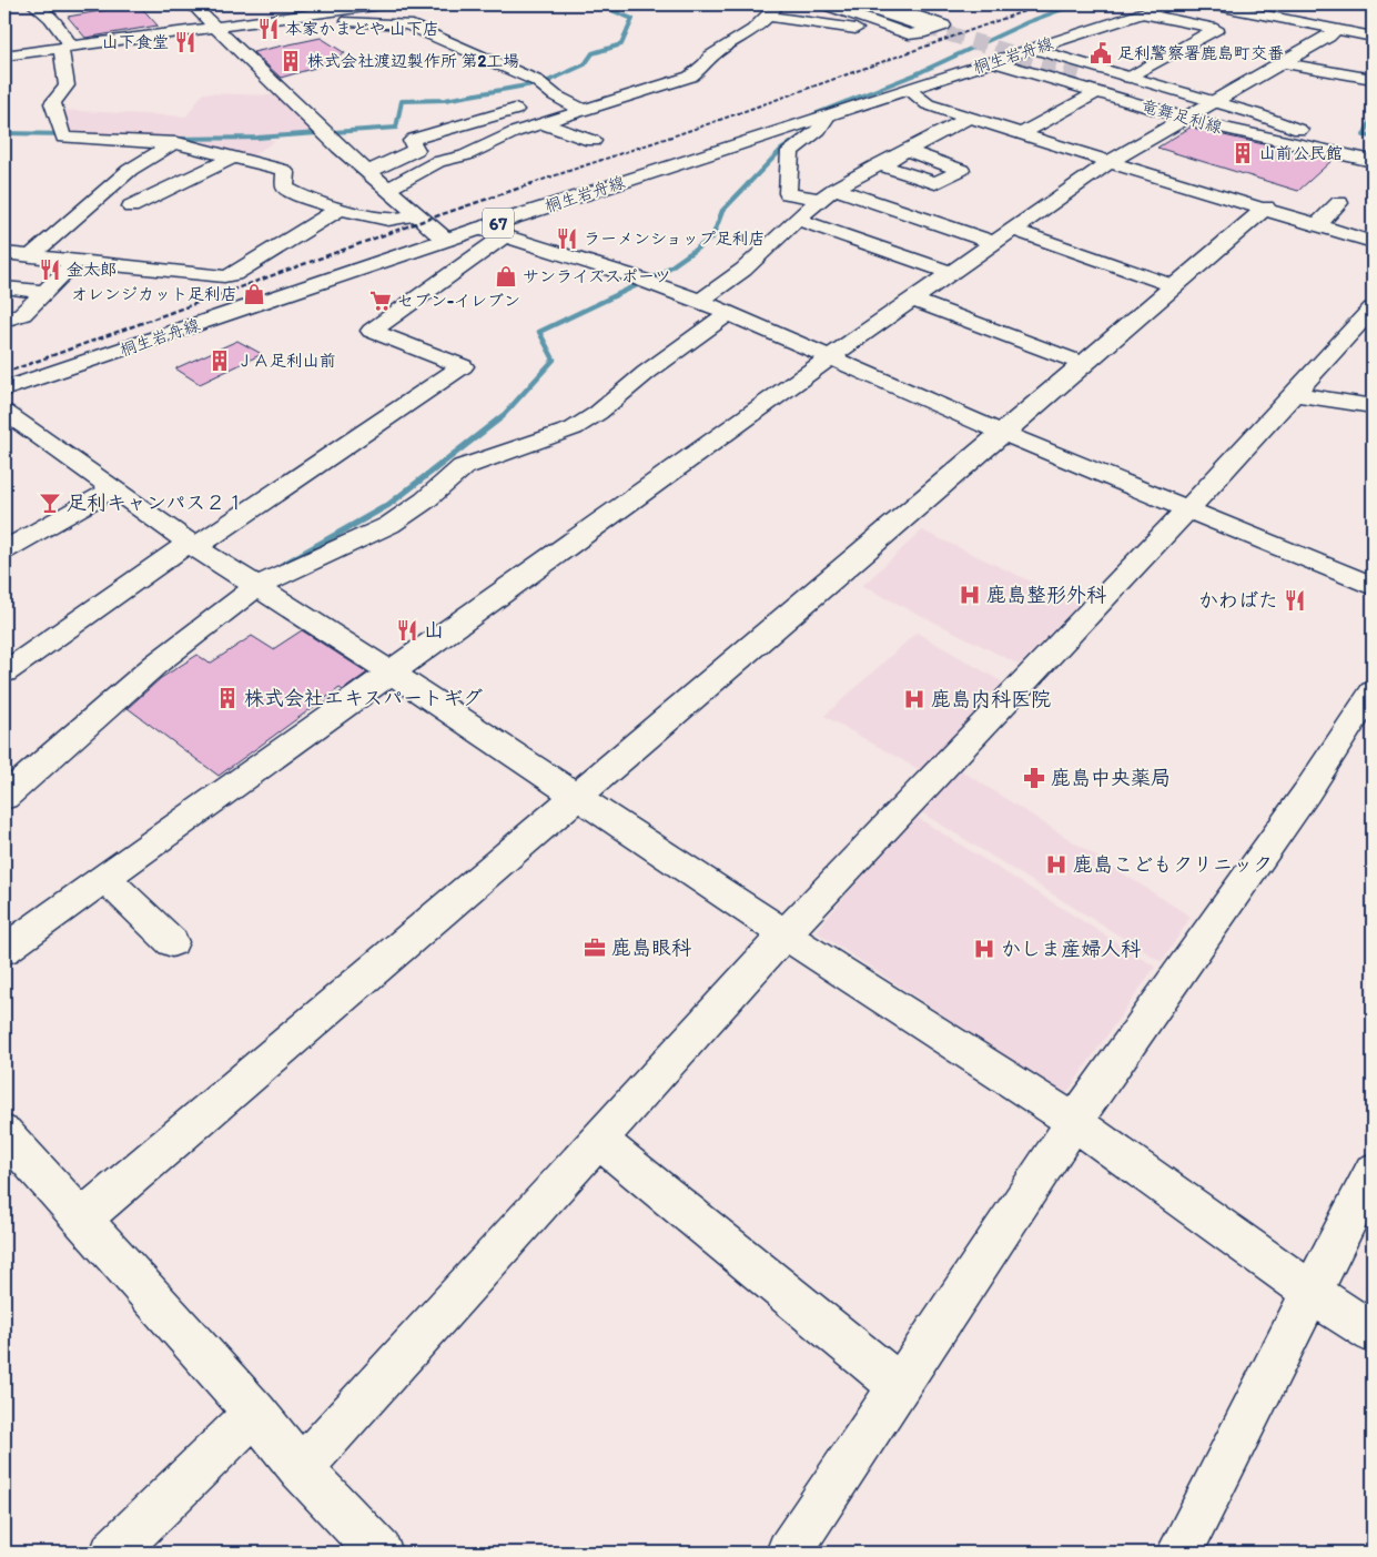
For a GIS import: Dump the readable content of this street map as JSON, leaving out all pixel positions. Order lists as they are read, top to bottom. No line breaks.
{"streets":{"street":["桐生岩舟線","竜舞足利線","67"]},"crossings":[["桐生岩舟線","竜舞足利線"]],"places":{"restaurant":["本家かまどや 山下店","山下食堂","ラーメンショップ足利店","金太郎","かわばた","山"],"public building":["足利警察署鹿島町交番"],"building":["株式会社渡辺製作所 第2工場","山前公民館","ＪＡ足利山前","株式会社エキスパートギグ"],"shop":["サンライズスポーツ","オレンジカット足利店"],"supermarket":["セブン-イレブン"],"bar":["足利キャンパス２１"],"hospital":["鹿島整形外科","鹿島内科医院","鹿島こどもクリニック","かしま産婦人科"],"pharmacy":["鹿島中央薬局"],"office":["鹿島眼科"]}}
